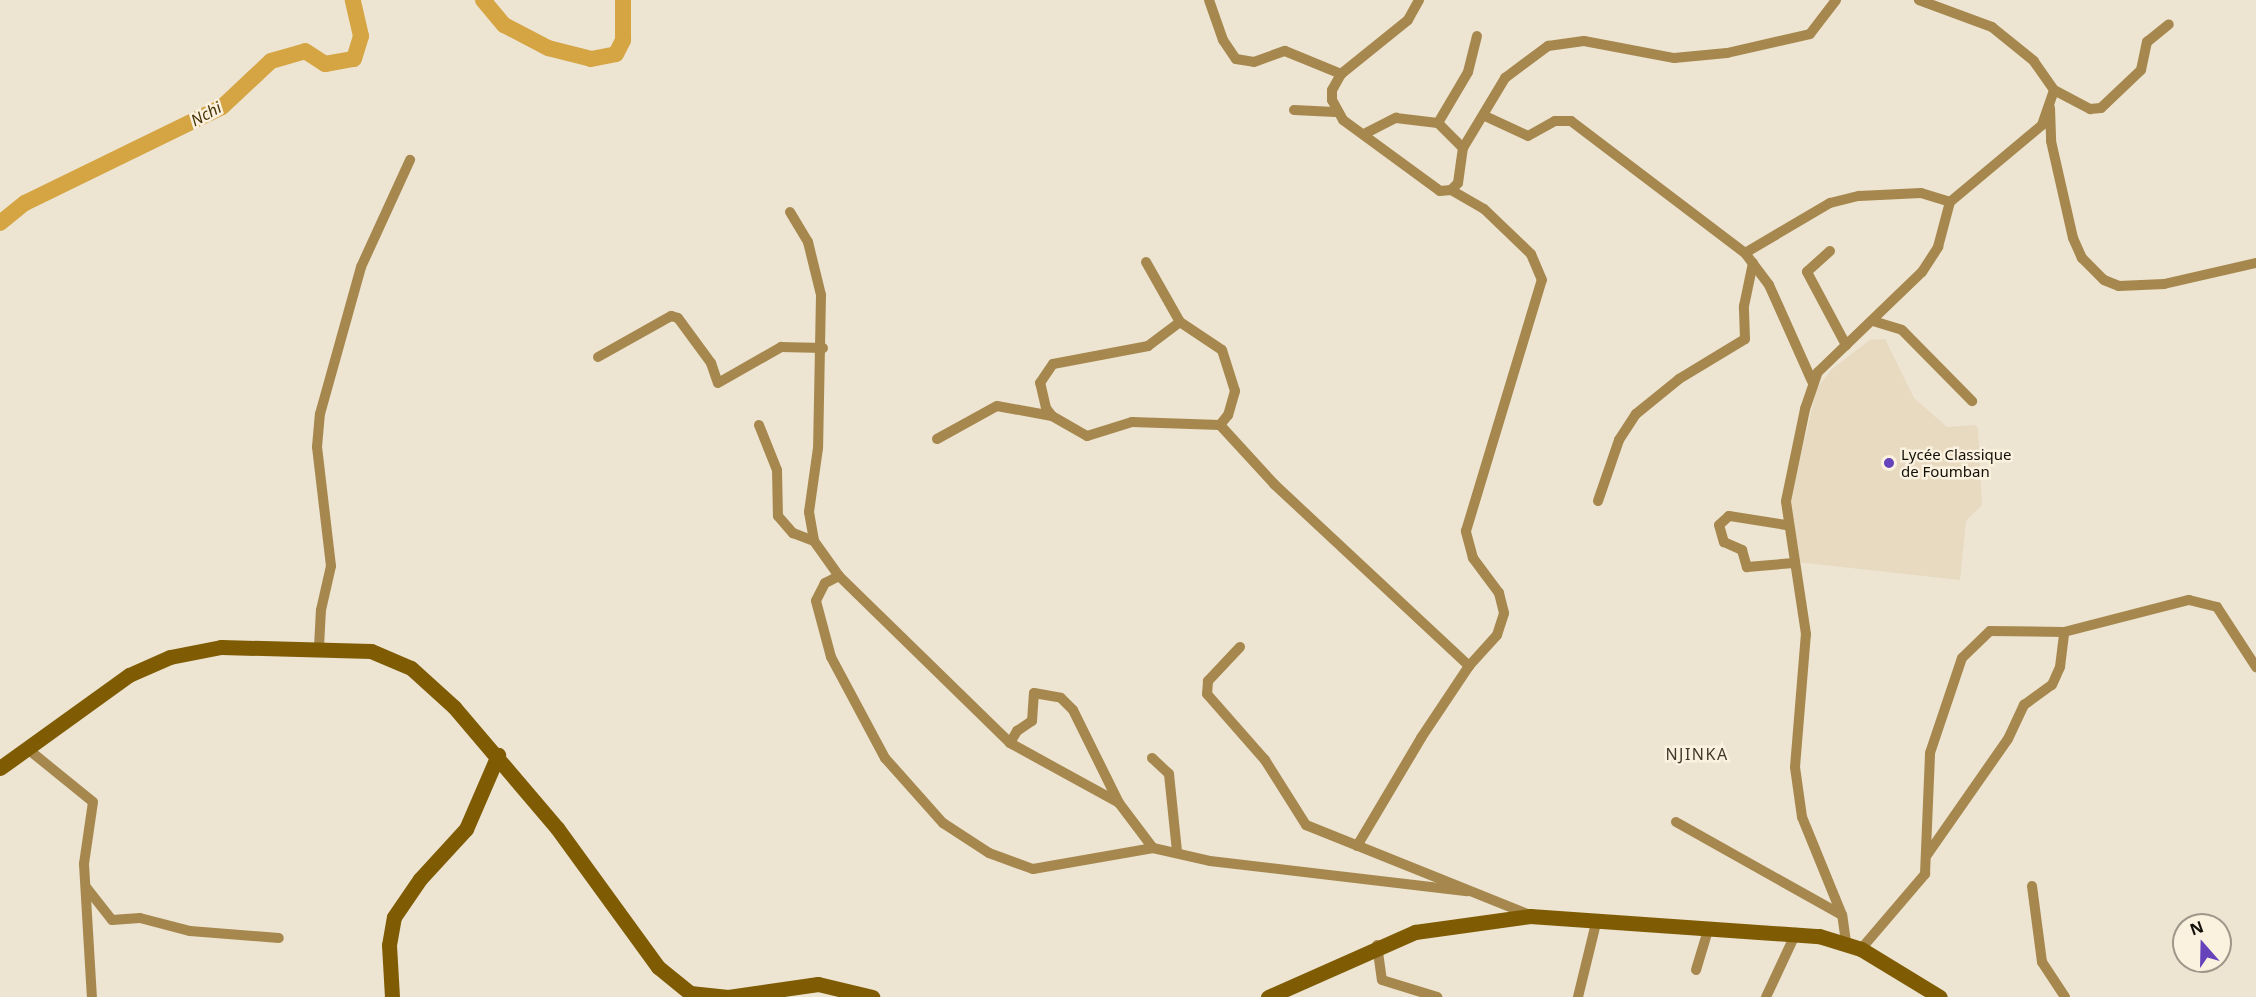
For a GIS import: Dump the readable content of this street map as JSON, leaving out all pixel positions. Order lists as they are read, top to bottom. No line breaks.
{"districts":["NJINKA"],"water":["Nchi"],"places":["Lycée Classique de Foumban"],"north":"top"}
